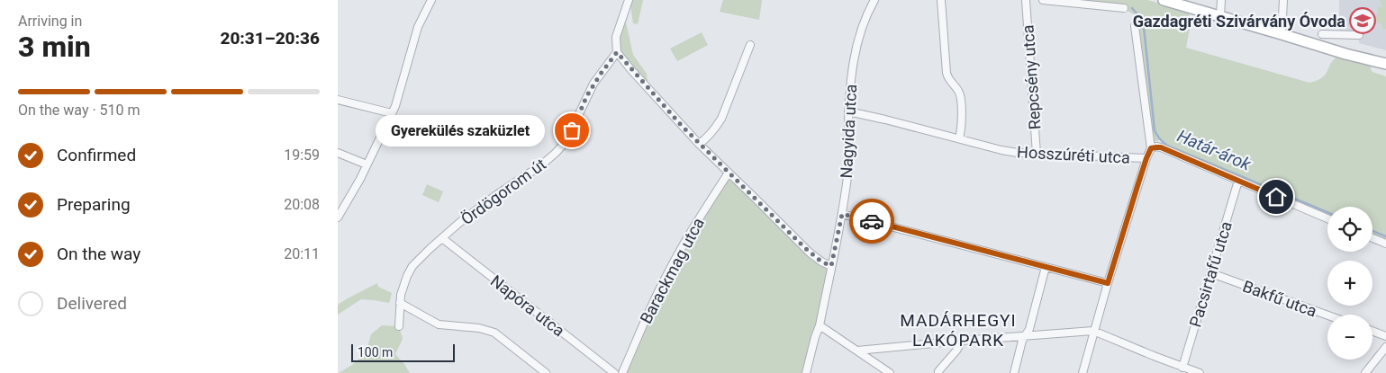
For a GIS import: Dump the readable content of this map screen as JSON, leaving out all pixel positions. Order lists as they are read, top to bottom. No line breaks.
{"streets":{"street":["Repcsény utca","Nagyida utca","Hosszúréti utca","Ördögorom út","Barackmag utca","Pacsirtafű utca","Bakfű utca","Napóra utca"]},"crossings":[["Repcsény utca","Hosszúréti utca"],["Nagyida utca","Hosszúréti utca"],["Hosszúréti utca","Pacsirtafű utca"],["Ördögorom út","Napóra utca"],["Pacsirtafű utca","Bakfű utca"]],"districts":["MADÁRHEGYI LAKÓPARK"],"water":["Határ-árok"],"places":{"school or university":["Gazdagréti Szivárvány Óvoda"],"other":["Gyerekülés szaküzlet"]},"scale_bar":"100 m","page":{"heading":["3 min","Arriving in","20:31–20:36"],"bar":"On the way · 510 m","bubble":"Gyerekülés szaküzlet","list":[["Confirmed","19:59"],["Preparing","20:08"],["On the way","20:11"],"Delivered"],"map_buttons":["+","−"],"scale":"100 m"}}
